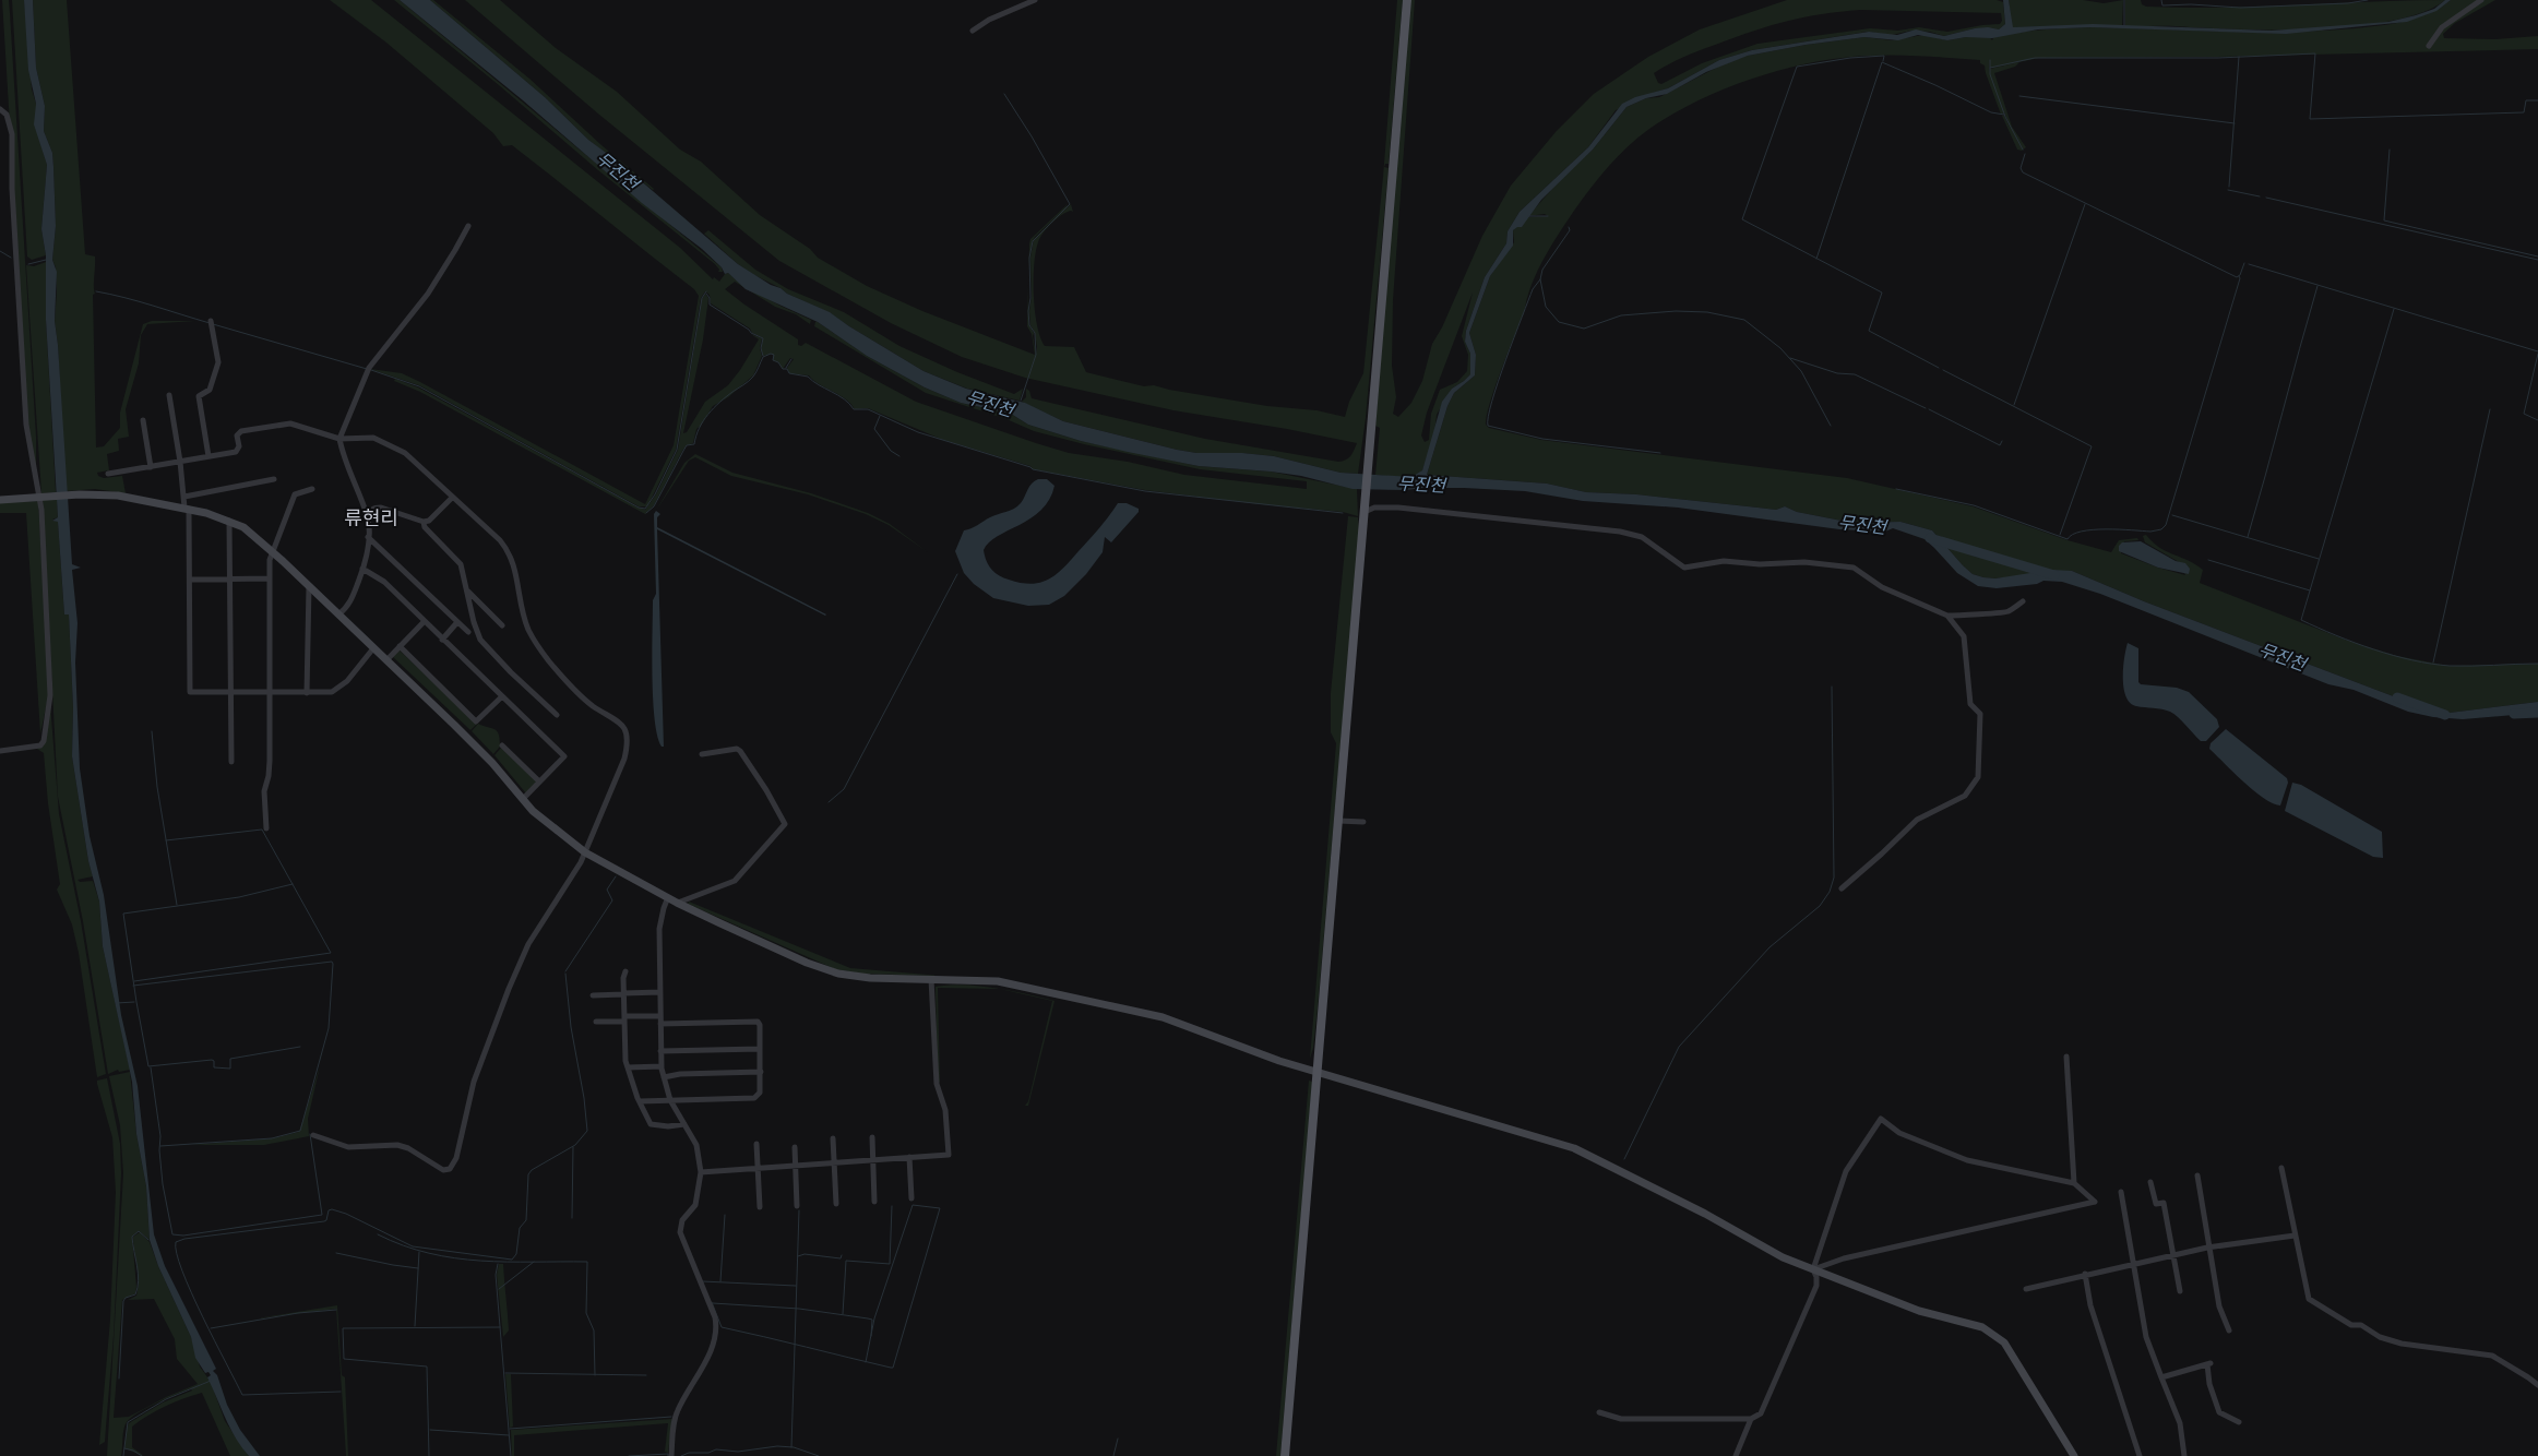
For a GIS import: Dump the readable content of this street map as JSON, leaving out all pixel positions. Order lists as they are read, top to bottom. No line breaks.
{"districts":["류현리"],"water":["무진천"]}
